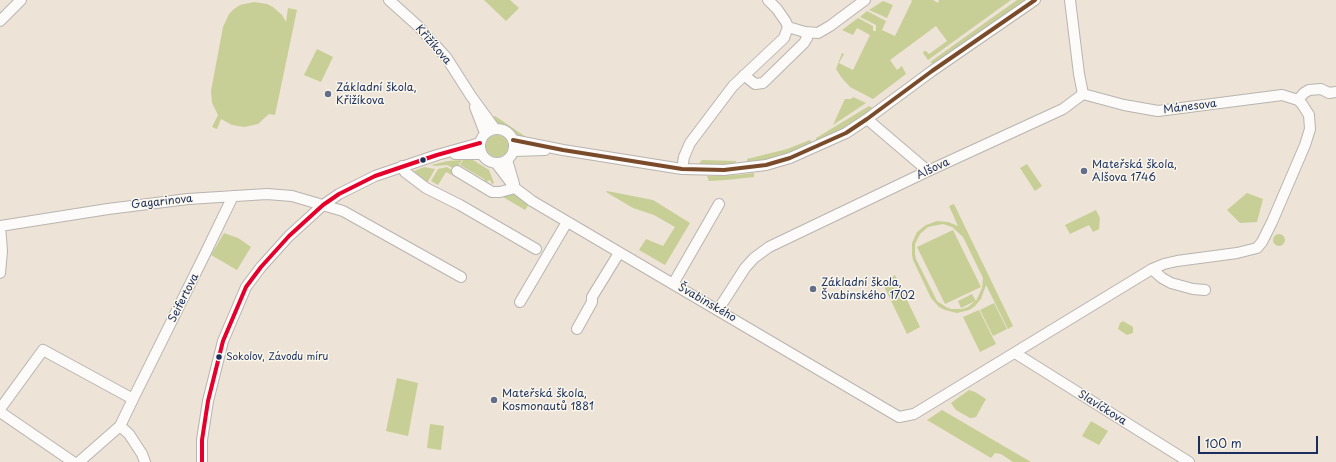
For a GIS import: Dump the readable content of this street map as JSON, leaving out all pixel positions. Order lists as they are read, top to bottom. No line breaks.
{"streets":{"street":["Křižíkova","Mánesova","Alšova","Gagarinova","Seifertova","Švabinského","Slavíčkova"]},"crossings":[["Křižíkova","Švabinského"],["Mánesova","Alšova"],["Alšova","Švabinského"],["Gagarinova","Seifertova"],["Švabinského","Slavíčkova"]],"places":["Základní škola, Křižíkova","Mateřská škola, Alšova 1746","Základní škola, Švabinského 1702","Sokolov, Závodu míru","Mateřská škola, Kosmonautů 1881"],"scale_bar":"100 m"}
